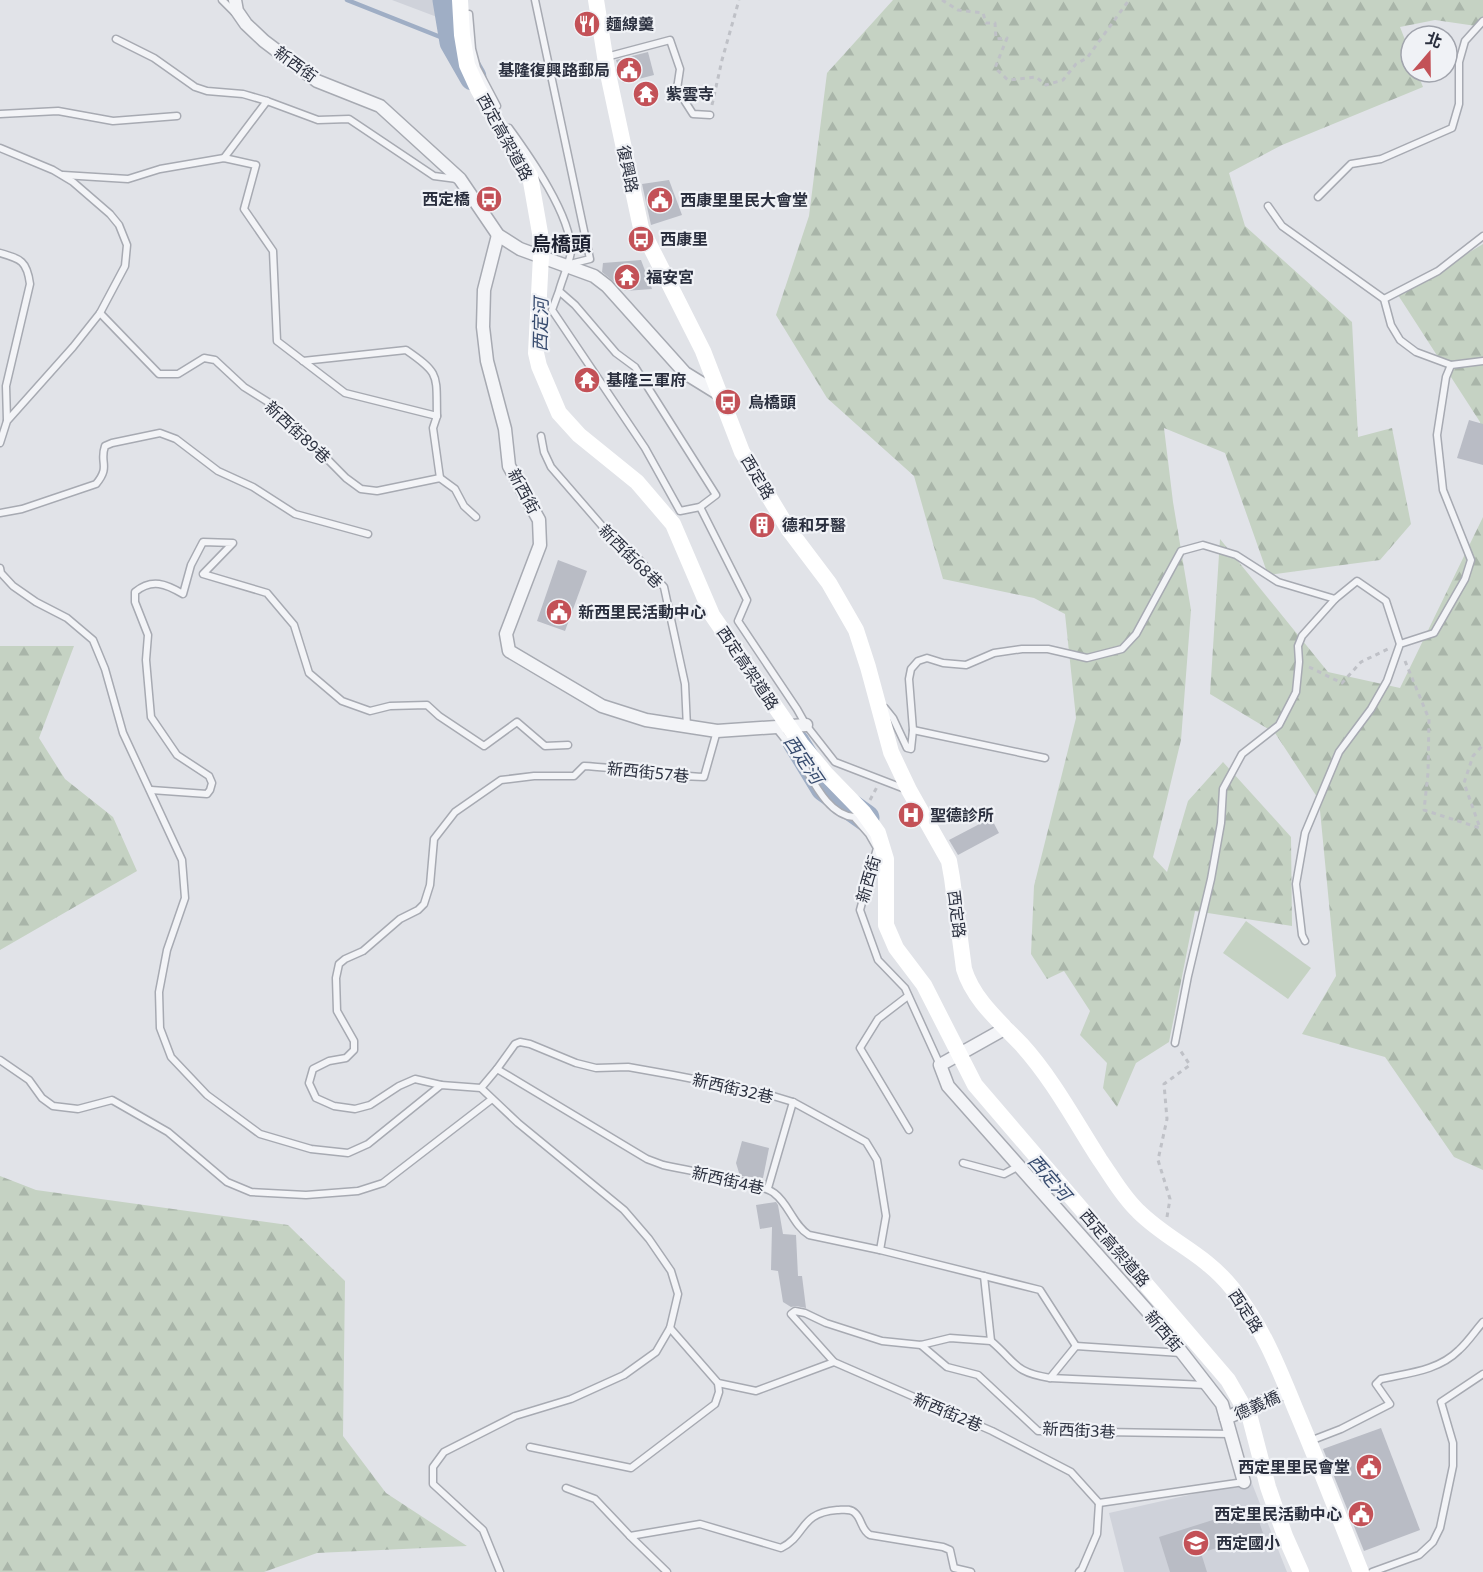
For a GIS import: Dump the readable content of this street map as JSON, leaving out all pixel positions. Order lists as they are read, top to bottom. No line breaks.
{"streets":{"street":["新西街","西定高架道路","復興路","西定路","德義橋"],"lane":["新西街89巷","新西街68巷","新西街57巷","新西街32巷","新西街4巷","新西街2巷","新西街3巷"]},"crossings":[["新西街","西定高架道路"],["新西街","新西街68巷"],["新西街","新西街57巷"],["新西街","德義橋"],["新西街","新西街3巷"],["復興路","西定路"],["西定路","德義橋"],["新西街32巷","新西街4巷"],["新西街2巷","新西街3巷"]],"districts":["烏橋頭"],"water":["西定河"],"places":{"restaurant":["麵線羹"],"public building":["基隆復興路郵局","西康里里民大會堂","新西里民活動中心","西定里里民會堂","西定里民活動中心"],"temple":["紫雲寺","福安宮","基隆三軍府"],"bus stop":["西定橋","西康里","烏橋頭"],"building":["德和牙醫"],"hospital":["聖德診所"],"school or university":["西定國小"]},"north":"top"}
